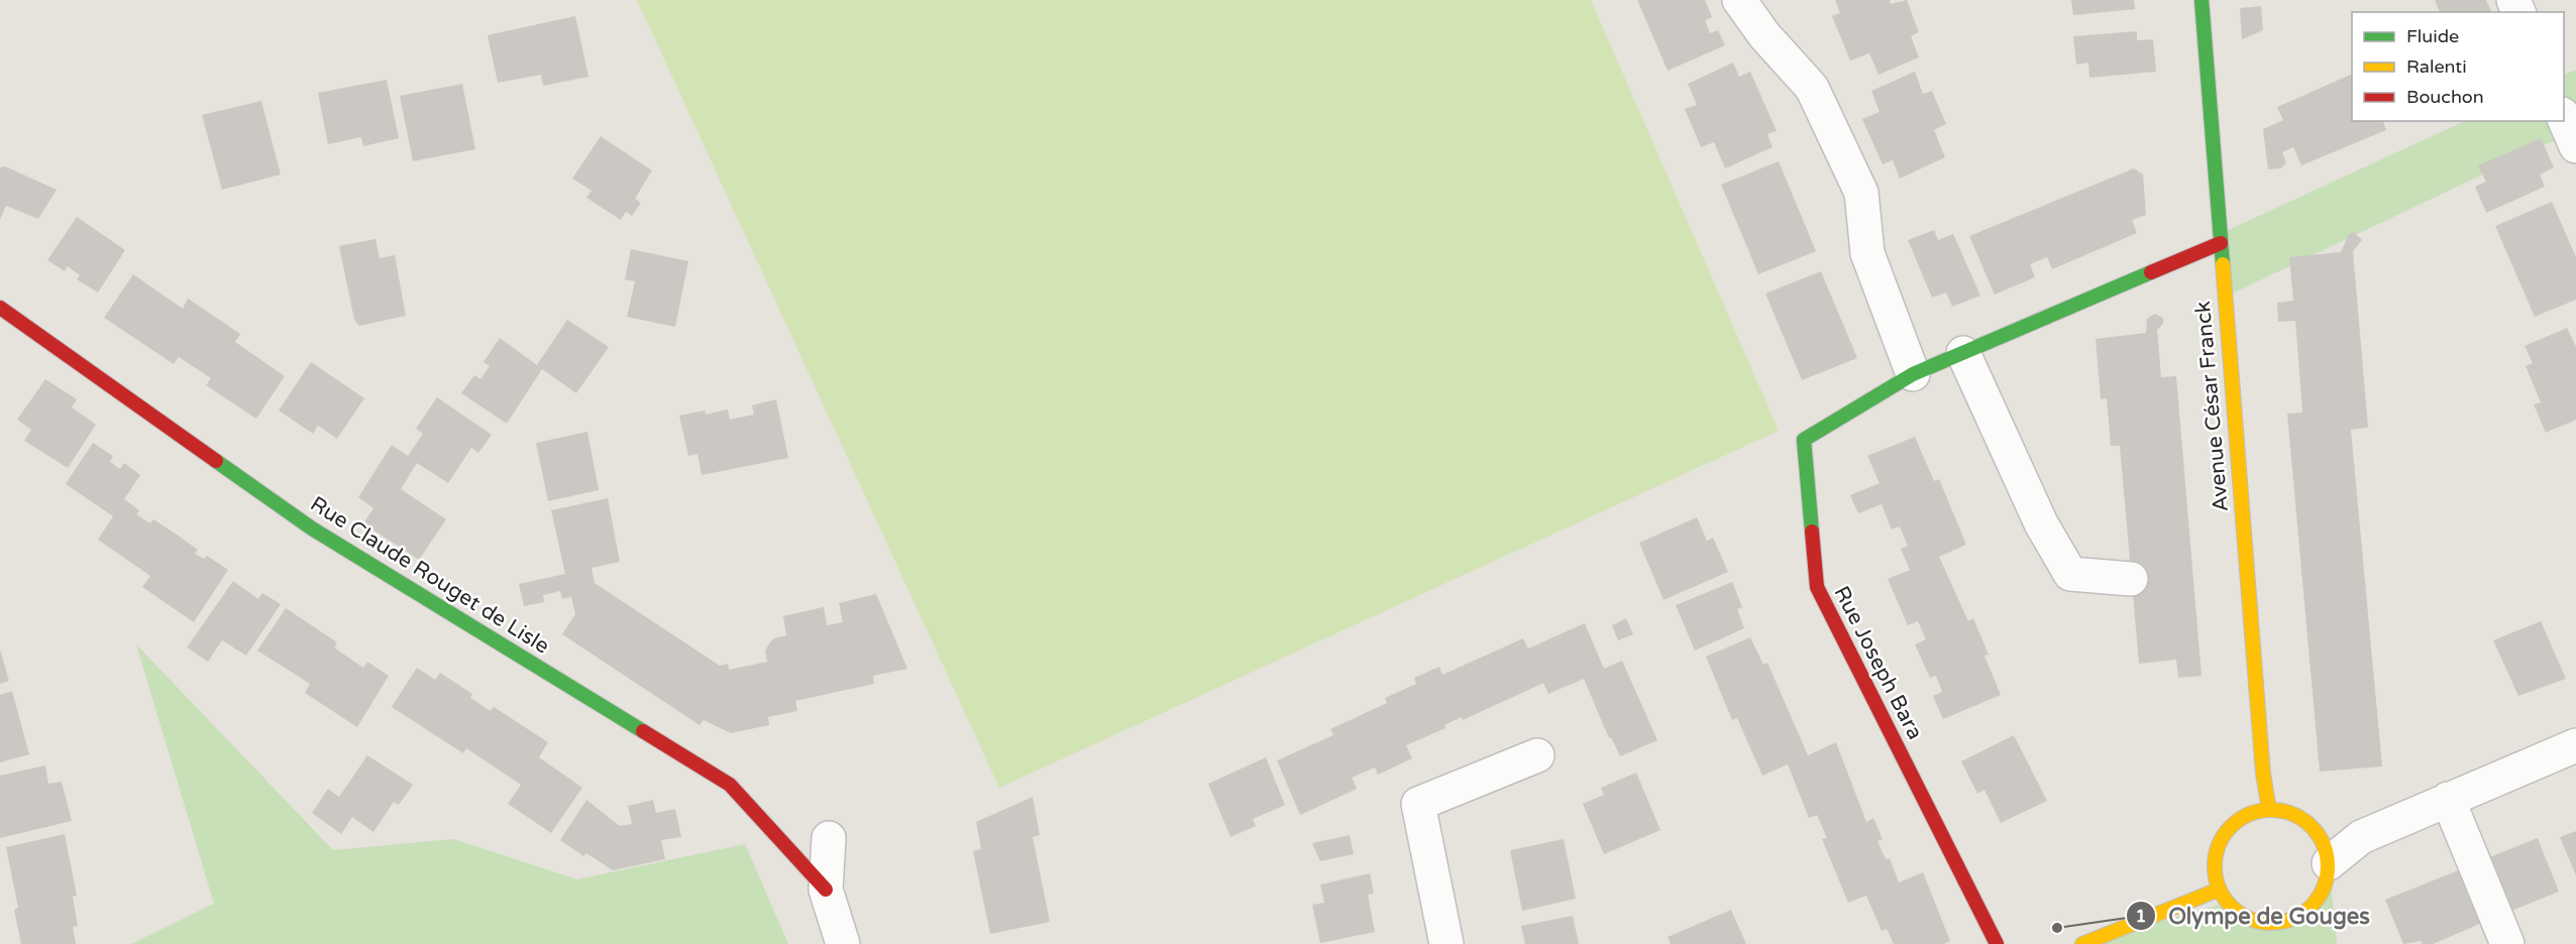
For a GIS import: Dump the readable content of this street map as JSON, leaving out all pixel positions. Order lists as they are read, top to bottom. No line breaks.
{"streets":{"street":["Avenue César Franck","Rue Claude Rouget de Lisle","Rue Joseph Bara"]},"crossings":[["Avenue César Franck","Rue Joseph Bara"]],"places":["Olympe de Gouges"],"legend":["Fluide","Ralenti","Bouchon"]}
